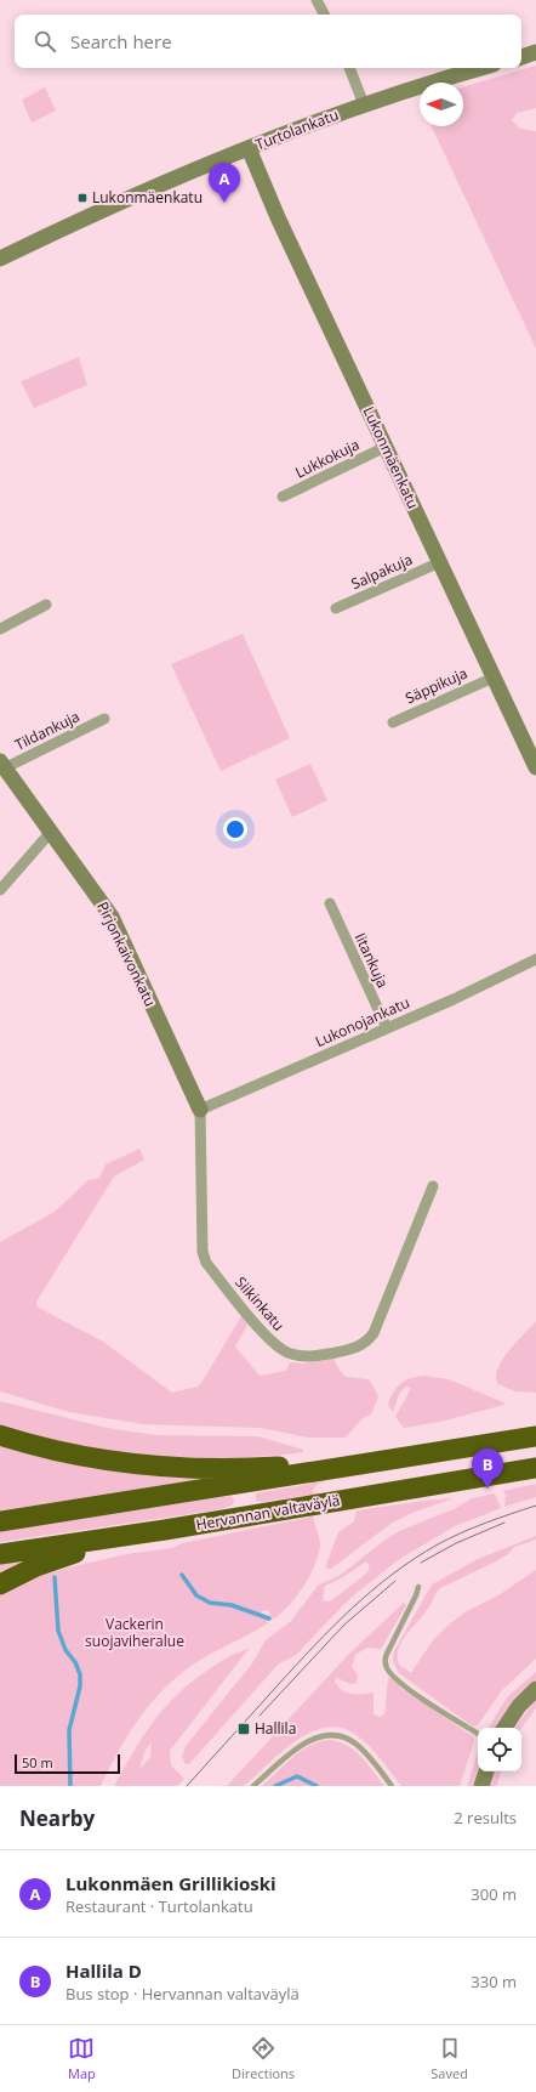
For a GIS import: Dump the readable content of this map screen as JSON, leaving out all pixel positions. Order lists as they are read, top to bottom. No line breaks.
{"streets":{"highway":["Hervannan valtaväylä"],"street":["Turtolankatu","Lukonmäenkatu","Lukkokuja","Salpakuja","Säppikuja","Tildankuja","Pirjonkaivonkatu","Iitankuja","Lukonojankatu","Siikinkatu"]},"crossings":[["Turtolankatu","Lukonmäenkatu"],["Lukonmäenkatu","Lukkokuja"],["Lukonmäenkatu","Salpakuja"],["Lukonmäenkatu","Säppikuja"],["Tildankuja","Pirjonkaivonkatu"],["Pirjonkaivonkatu","Lukonojankatu"],["Pirjonkaivonkatu","Siikinkatu"],["Iitankuja","Lukonojankatu"],["Lukonojankatu","Siikinkatu"]],"parks":["Vackerin suojaviheralue"],"places":{"transit":["Lukonmäenkatu","Hallila"]},"scale_bar":"50 m","north":"left","page":{"search":"Search here","pins":["A","B"],"scale":"50 m","heading":["Nearby","2 results"],"list":[{"mark":"A","name":"Lukonmäen Grillikioski","note":"Restaurant · Turtolankatu","value":"300 m"},{"mark":"B","name":"Hallila D","note":"Bus stop · Hervannan valtaväylä","value":"330 m"}],"nav":["Map","Directions","Saved"]}}
